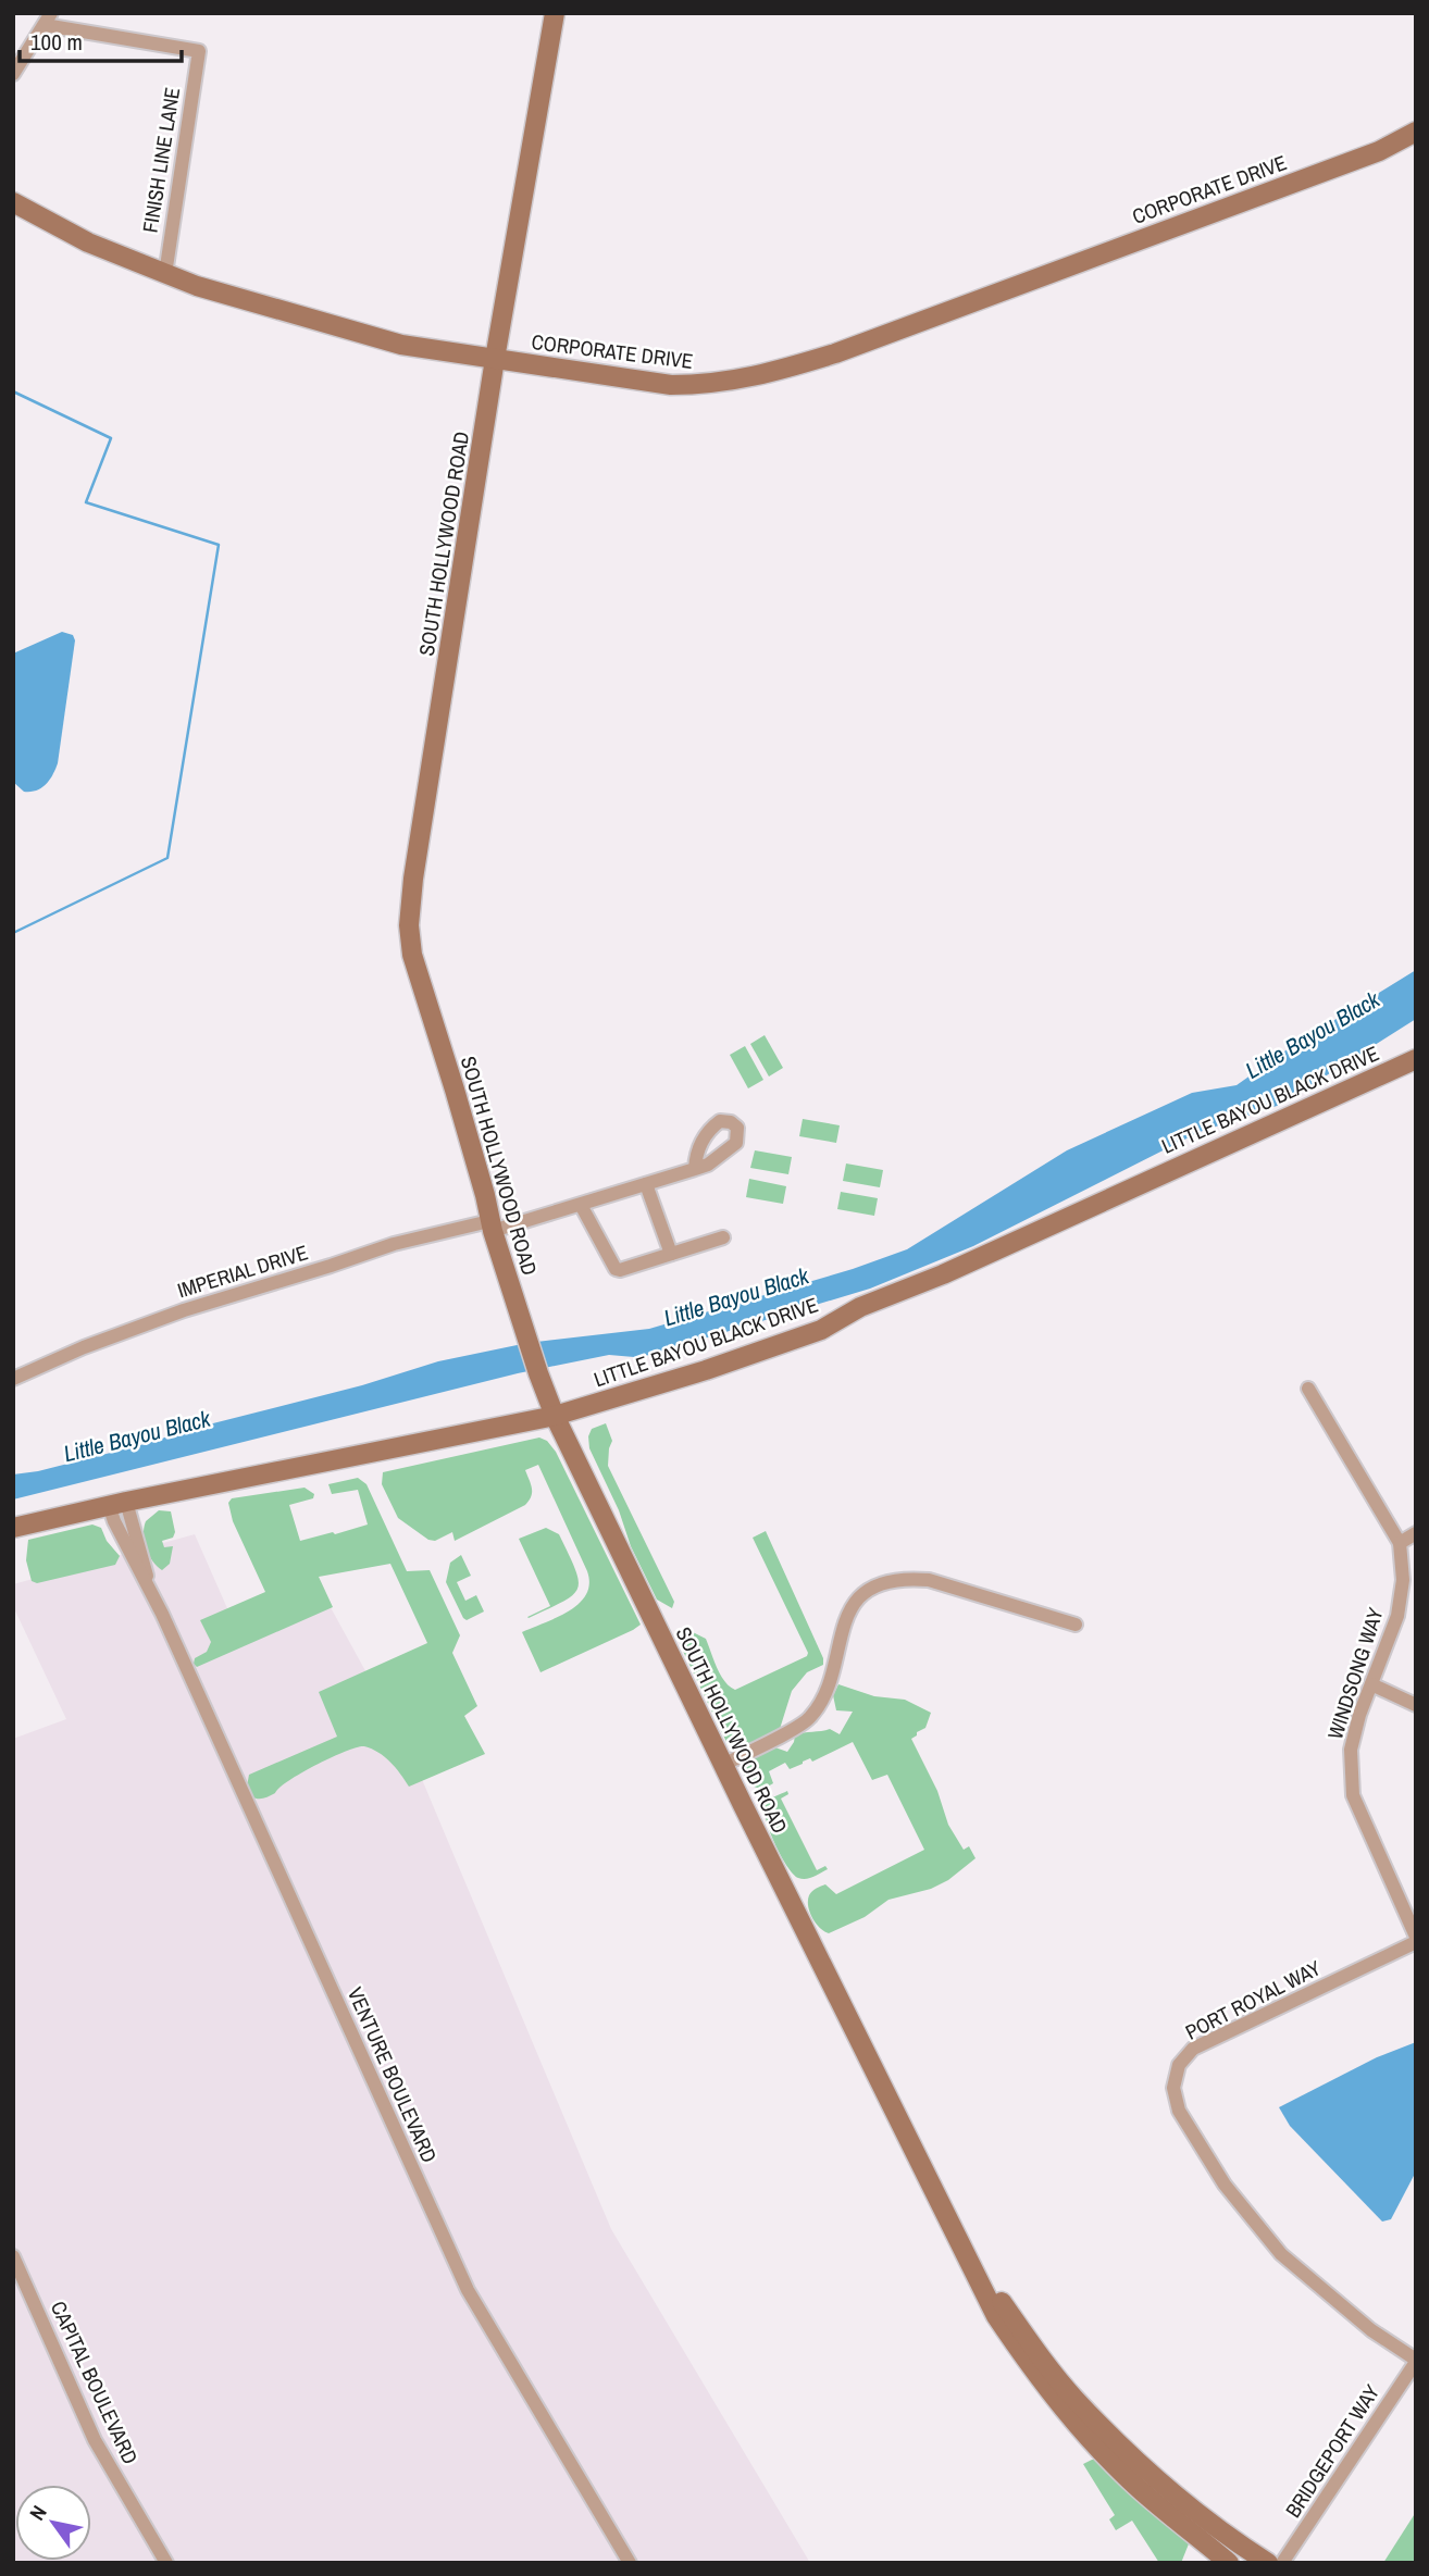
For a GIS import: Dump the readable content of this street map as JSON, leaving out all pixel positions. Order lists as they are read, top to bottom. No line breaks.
{"streets":{"street":["FINISH LINE LANE","CORPORATE DRIVE","SOUTH HOLLYWOOD ROAD","LITTLE BAYOU BLACK DRIVE","IMPERIAL DRIVE","WINDSONG WAY","PORT ROYAL WAY","VENTURE BOULEVARD","CAPITAL BOULEVARD","BRIDGEPORT WAY"]},"crossings":[["FINISH LINE LANE","CORPORATE DRIVE"],["CORPORATE DRIVE","SOUTH HOLLYWOOD ROAD"],["SOUTH HOLLYWOOD ROAD","LITTLE BAYOU BLACK DRIVE"],["SOUTH HOLLYWOOD ROAD","IMPERIAL DRIVE"],["LITTLE BAYOU BLACK DRIVE","VENTURE BOULEVARD"],["PORT ROYAL WAY","BRIDGEPORT WAY"]],"water":["Little Bayou Black"],"scale_bar":"100 m","north":"top left"}
